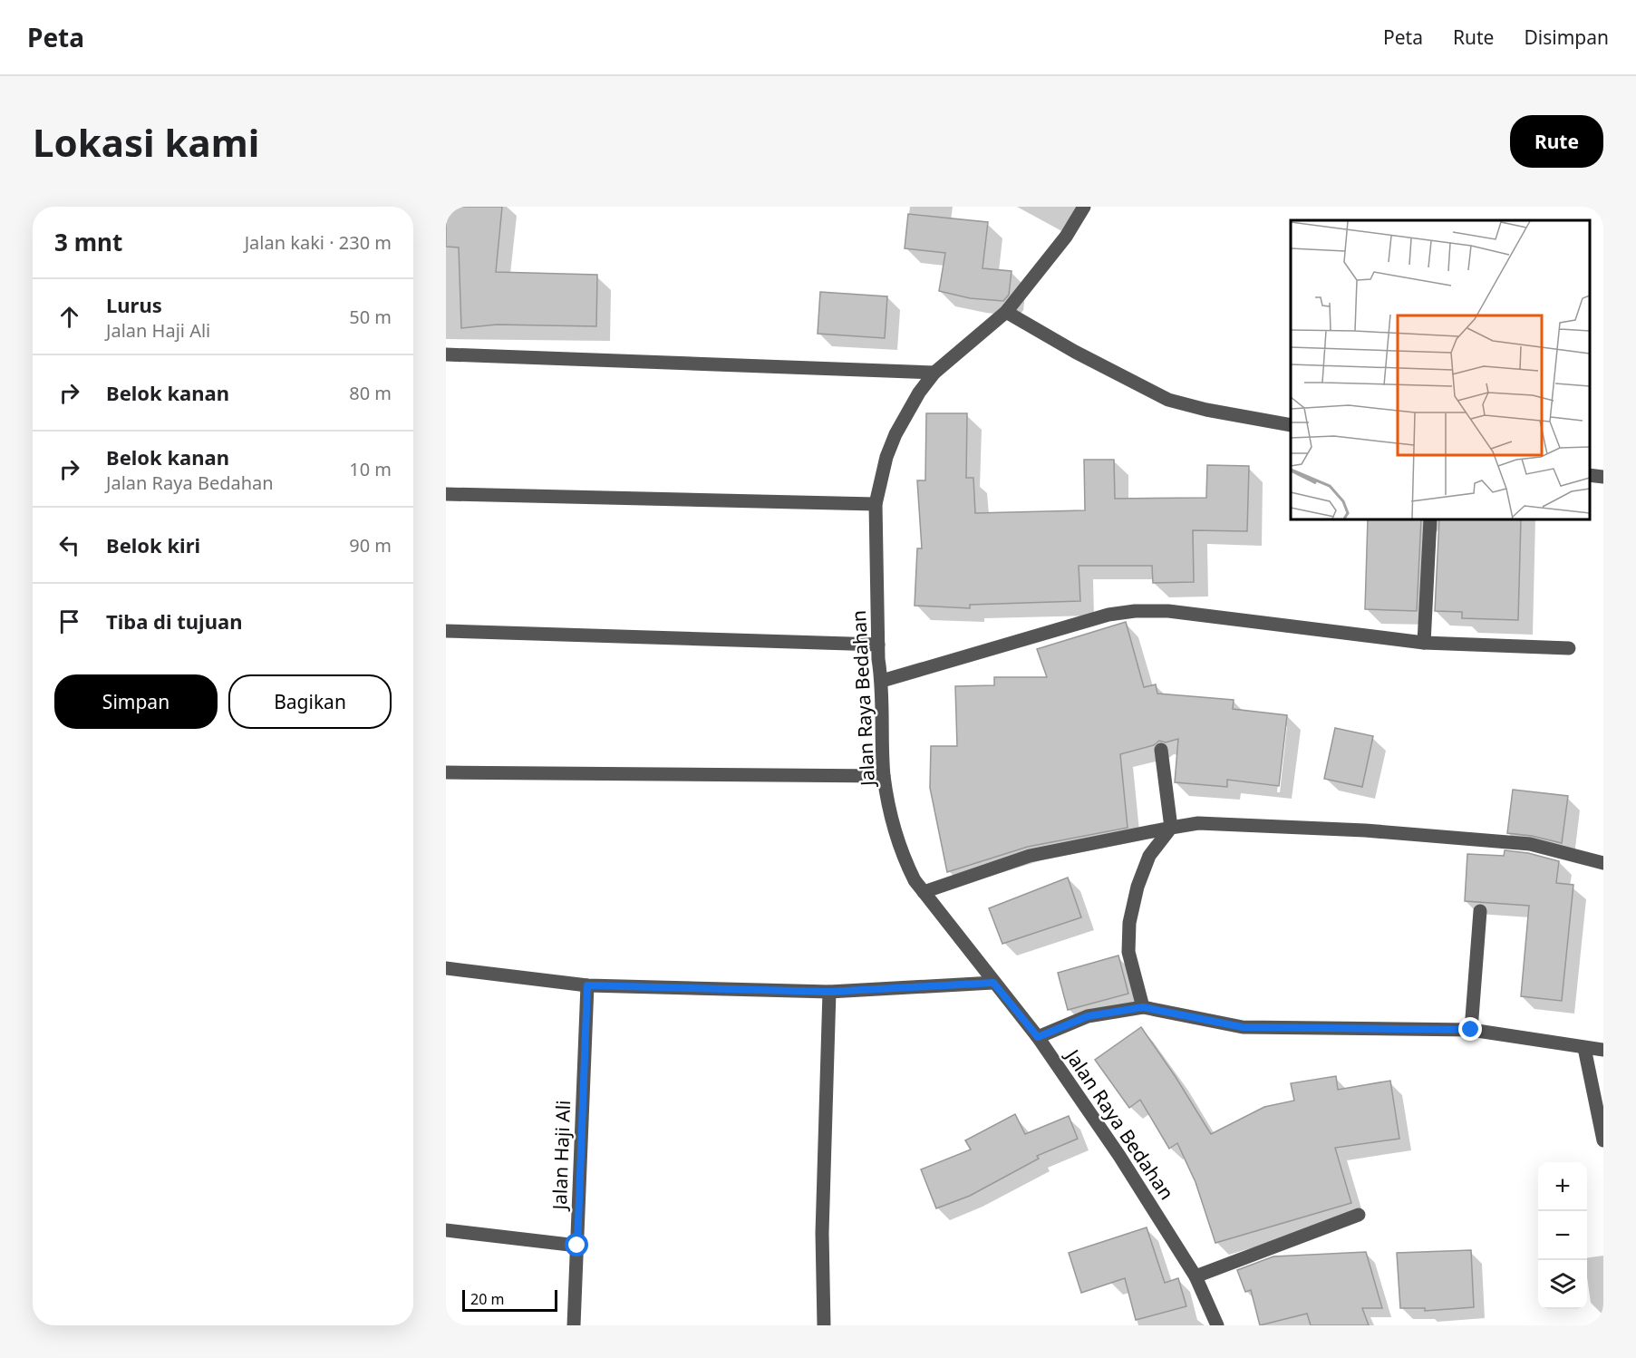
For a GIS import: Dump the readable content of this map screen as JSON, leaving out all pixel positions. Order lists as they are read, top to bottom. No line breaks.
{"streets":{"street":["Jalan Raya Bedahan","Jalan Haji Ali"]},"scale_bar":"20 m","page":{"header":"Peta","nav":["Peta","Rute","Disimpan"],"buttons":["Rute",["Simpan","Bagikan"]],"title":"Lokasi kami","heading":["3 mnt","Jalan kaki · 230 m"],"list":[["Lurus","Jalan Haji Ali","50 m"],["Belok kanan","80 m"],["Belok kanan","Jalan Raya Bedahan","10 m"],["Belok kiri","90 m"],"Tiba di tujuan"],"map_buttons":["+","−"],"scale":"20 m"}}
